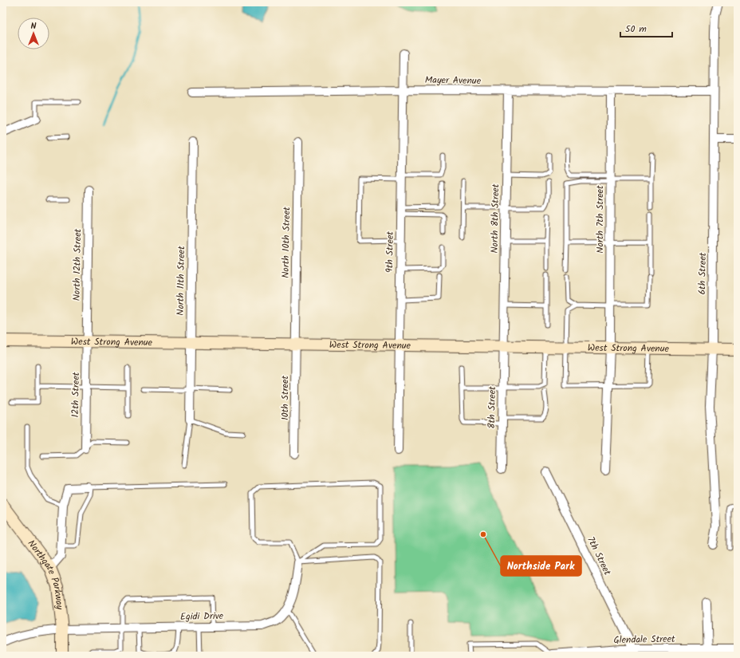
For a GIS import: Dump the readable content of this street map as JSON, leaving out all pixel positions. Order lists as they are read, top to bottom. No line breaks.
{"streets":{"street":["Mayer Avenue","North 8th Street","North 7th Street","North 10th Street","9th Street","North 12th Street","6th Street","North 11th Street","West Strong Avenue","12th Street","10th Street","8th Street","7th Street","Northgate Parkway","Egidi Drive","Glendale Street"]},"crossings":[["Mayer Avenue","North 8th Street"],["Mayer Avenue","North 7th Street"],["Mayer Avenue","9th Street"],["Mayer Avenue","6th Street"],["North 8th Street","West Strong Avenue"],["North 8th Street","8th Street"],["North 7th Street","West Strong Avenue"],["North 10th Street","West Strong Avenue"],["North 10th Street","10th Street"],["9th Street","West Strong Avenue"],["North 12th Street","West Strong Avenue"],["North 12th Street","12th Street"],["6th Street","West Strong Avenue"],["North 11th Street","West Strong Avenue"],["West Strong Avenue","12th Street"],["West Strong Avenue","10th Street"],["West Strong Avenue","8th Street"],["7th Street","Glendale Street"],["Northgate Parkway","Egidi Drive"]],"places":["Northside Park"],"scale_bar":"50 m","north":"top"}
